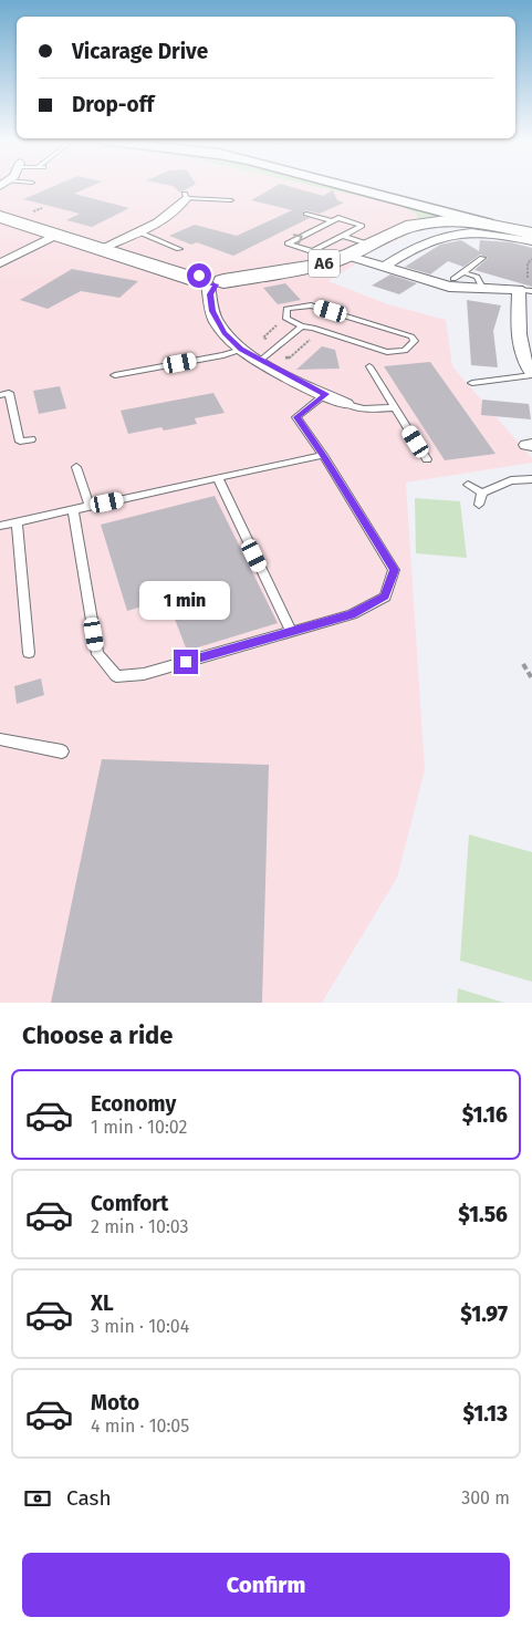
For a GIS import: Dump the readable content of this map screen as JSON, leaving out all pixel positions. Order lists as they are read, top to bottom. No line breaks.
{"streets":{"highway":["A6"]},"page":{"banner":["Vicarage Drive","Drop-off"],"bubble":"1 min","heading":"Choose a ride","list":[{"name":"Economy","note":"1 min · 10:02","value":"$1.16"},{"name":"Comfort","note":"2 min · 10:03","value":"$1.56"},{"name":"XL","note":"3 min · 10:04","value":"$1.97"},{"name":"Moto","note":"4 min · 10:05","value":"$1.13"}],"pay":["Cash","300 m"],"buttons":"Confirm"}}
